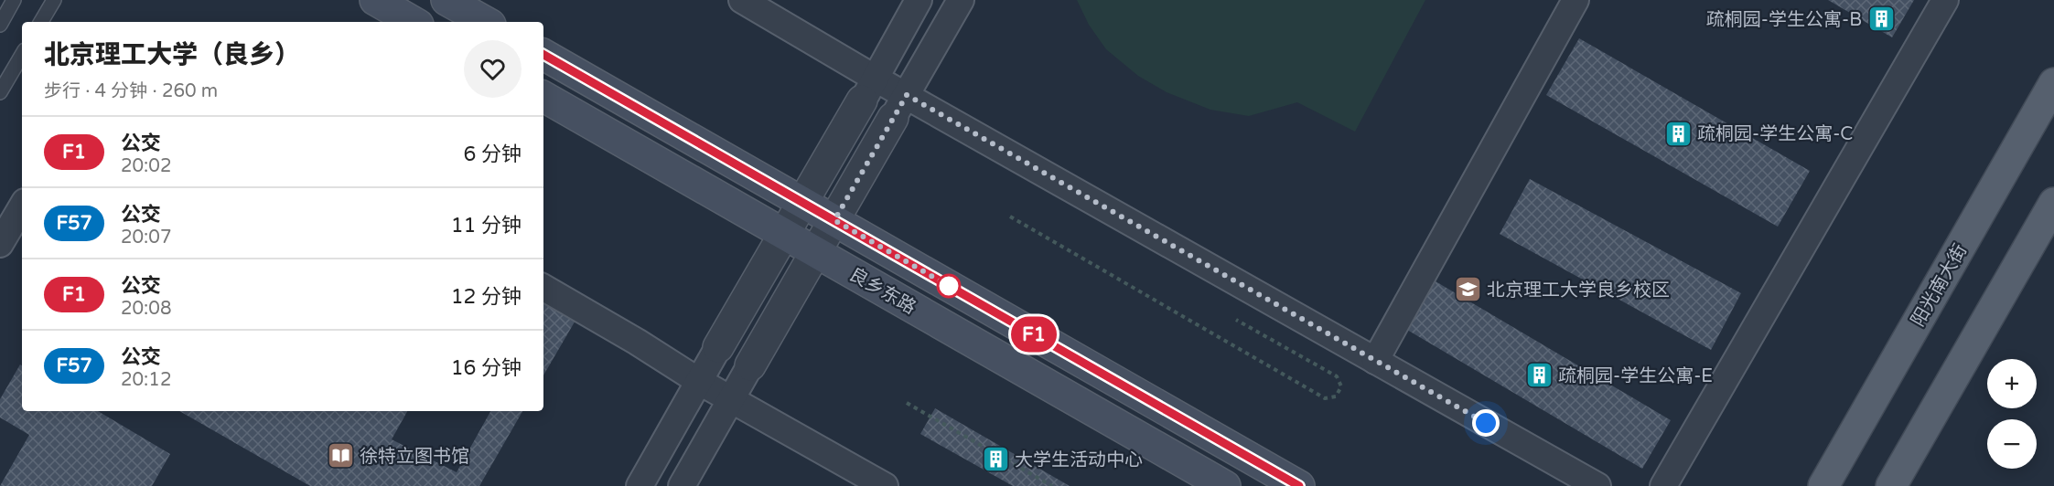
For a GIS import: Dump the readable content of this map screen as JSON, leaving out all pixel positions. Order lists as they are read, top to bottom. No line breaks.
{"streets":{"main road":["阳光南大街","良乡东路"]},"places":{"building":["疏桐园-学生公寓-B","疏桐园-学生公寓-C","疏桐园-学生公寓-E","大学生活动中心"],"school or university":["北京理工大学良乡校区"],"library":["徐特立图书馆"]},"lines":["bus line F1"],"page":{"on_map":"F1","heading":["北京理工大学（良乡）","步行 · 4 分钟 · 260 m"],"list":[{"mark":"F1","name":"公交","note":"20:02","value":"6 分钟"},{"mark":"F57","name":"公交","note":"20:07","value":"11 分钟"},{"mark":"F1","name":"公交","note":"20:08","value":"12 分钟"},{"mark":"F57","name":"公交","note":"20:12","value":"16 分钟"}],"map_buttons":["+","−"]}}
